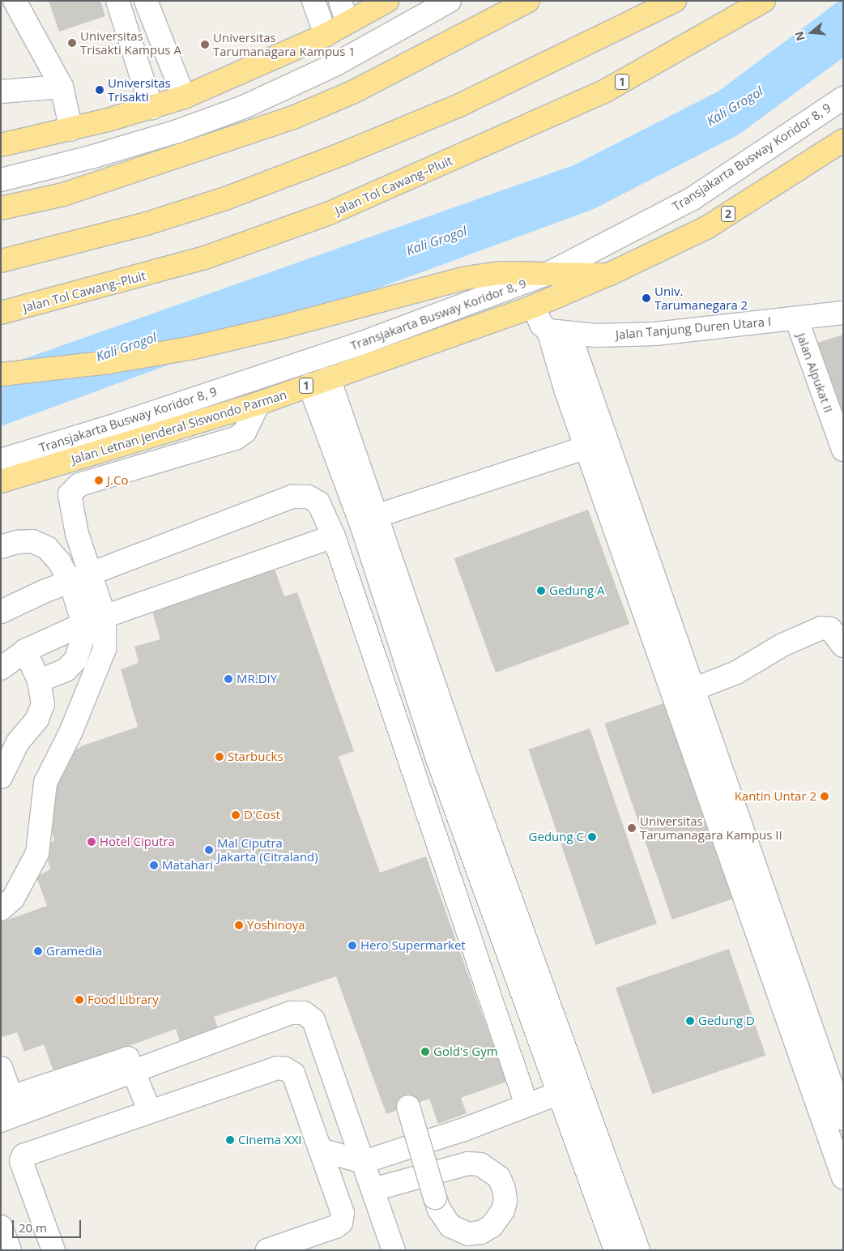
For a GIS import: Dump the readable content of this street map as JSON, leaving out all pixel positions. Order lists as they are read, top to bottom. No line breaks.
{"streets":{"highway":["1","Jalan Tol Cawang–Pluit","2","Jalan Letnan Jenderal Siswondo Parman"],"street":["Transjakarta Busway Koridor 8, 9","Jalan Tanjung Duren Utara I","Jalan Alpukat II"]},"crossings":[["Transjakarta Busway Koridor 8, 9","Jalan Letnan Jenderal Siswondo Parman"],["Jalan Tanjung Duren Utara I","Jalan Alpukat II"]],"water":["Kali Grogol"],"places":["Universitas Trisakti Kampus A","Universitas Tarumanagara Kampus 1","Universitas Trisakti","Univ. Tarumanegara 2","J.Co","Gedung A","MR.DIY","Starbucks","Kantin Untar 2","D'Cost","Universitas Tarumanagara Kampus II","Gedung C","Hotel Ciputra","Mal Ciputra Jakarta (Citraland)","Matahari","Yoshinoya","Hero Supermarket","Gramedia","Food Library","Gedung D","Gold's Gym","Cinema XXI"],"scale_bar":"20 m","north":"left"}
